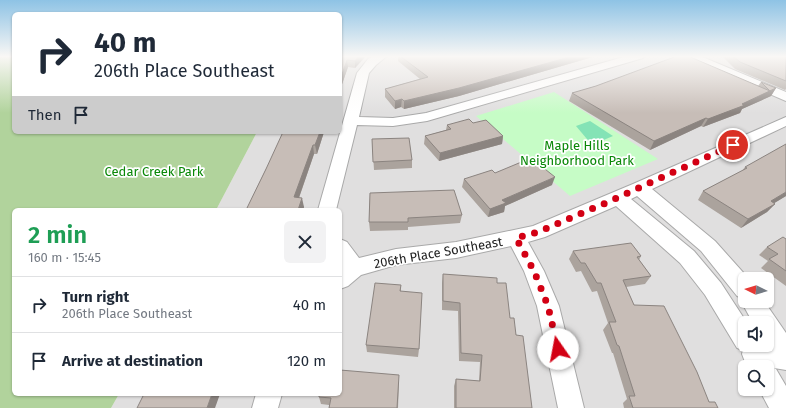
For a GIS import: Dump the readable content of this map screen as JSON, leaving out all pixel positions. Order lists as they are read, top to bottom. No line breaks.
{"streets":{"street":["206th Place Southeast"]},"parks":["Maple Hills Neighborhood Park","Cedar Creek Park"],"north":"left","page":{"turn":["40 m","206th Place Southeast"],"then":"Then","heading":["2 min","160 m · 15:45"],"list":[{"name":"Turn right","note":"206th Place Southeast","value":"40 m"},{"name":"Arrive at destination","value":"120 m"}]}}
